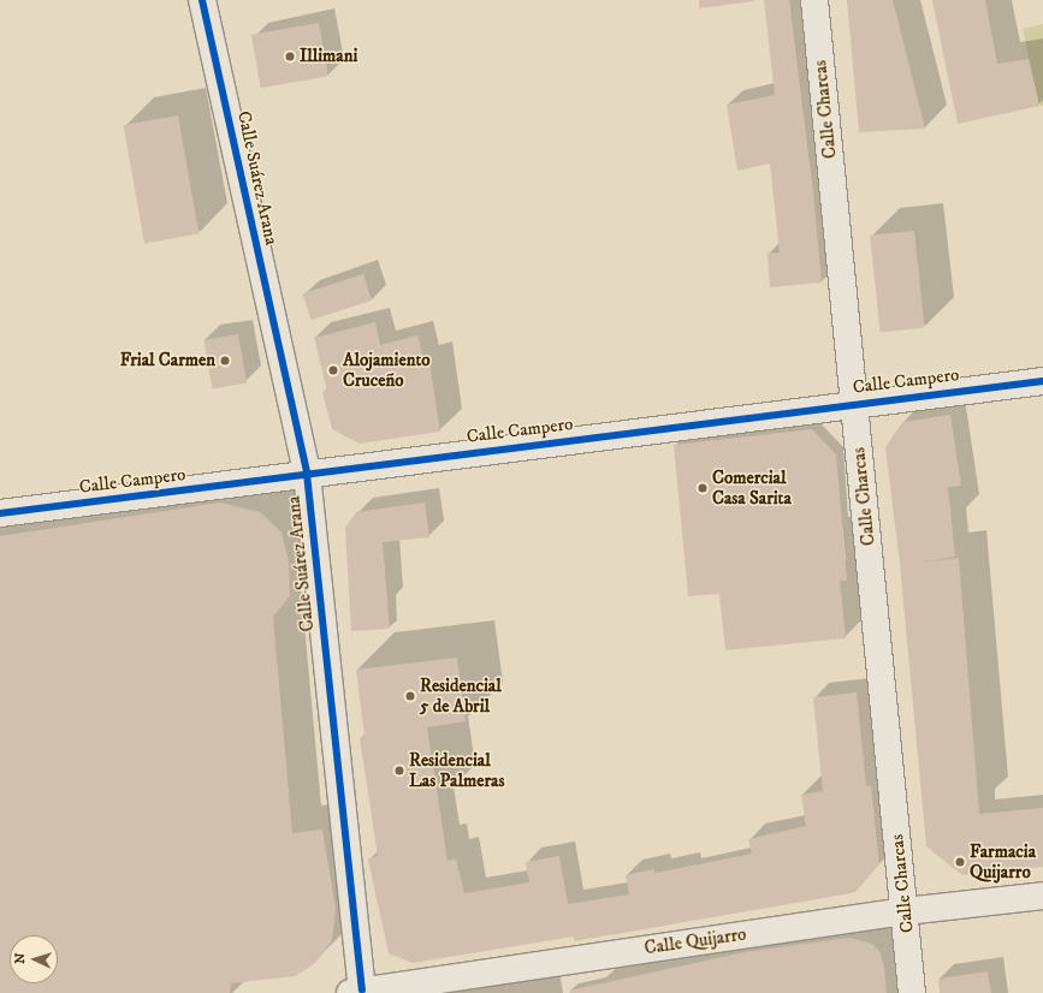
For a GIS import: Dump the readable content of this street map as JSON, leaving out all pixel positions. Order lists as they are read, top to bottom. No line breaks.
{"streets":{"street":["Calle Charcas","Calle Suárez Arana","Calle Campero","Calle Quijarro"]},"crossings":[["Calle Charcas","Calle Campero"],["Calle Charcas","Calle Quijarro"],["Calle Suárez Arana","Calle Campero"],["Calle Suárez Arana","Calle Quijarro"]],"places":["Illimani","Frial Carmen","Alojamiento Cruceño","Comercial Casa Sarita","Residencial 5 de Abril","Residencial Las Palmeras","Farmacia Quijarro"],"north":"left"}
